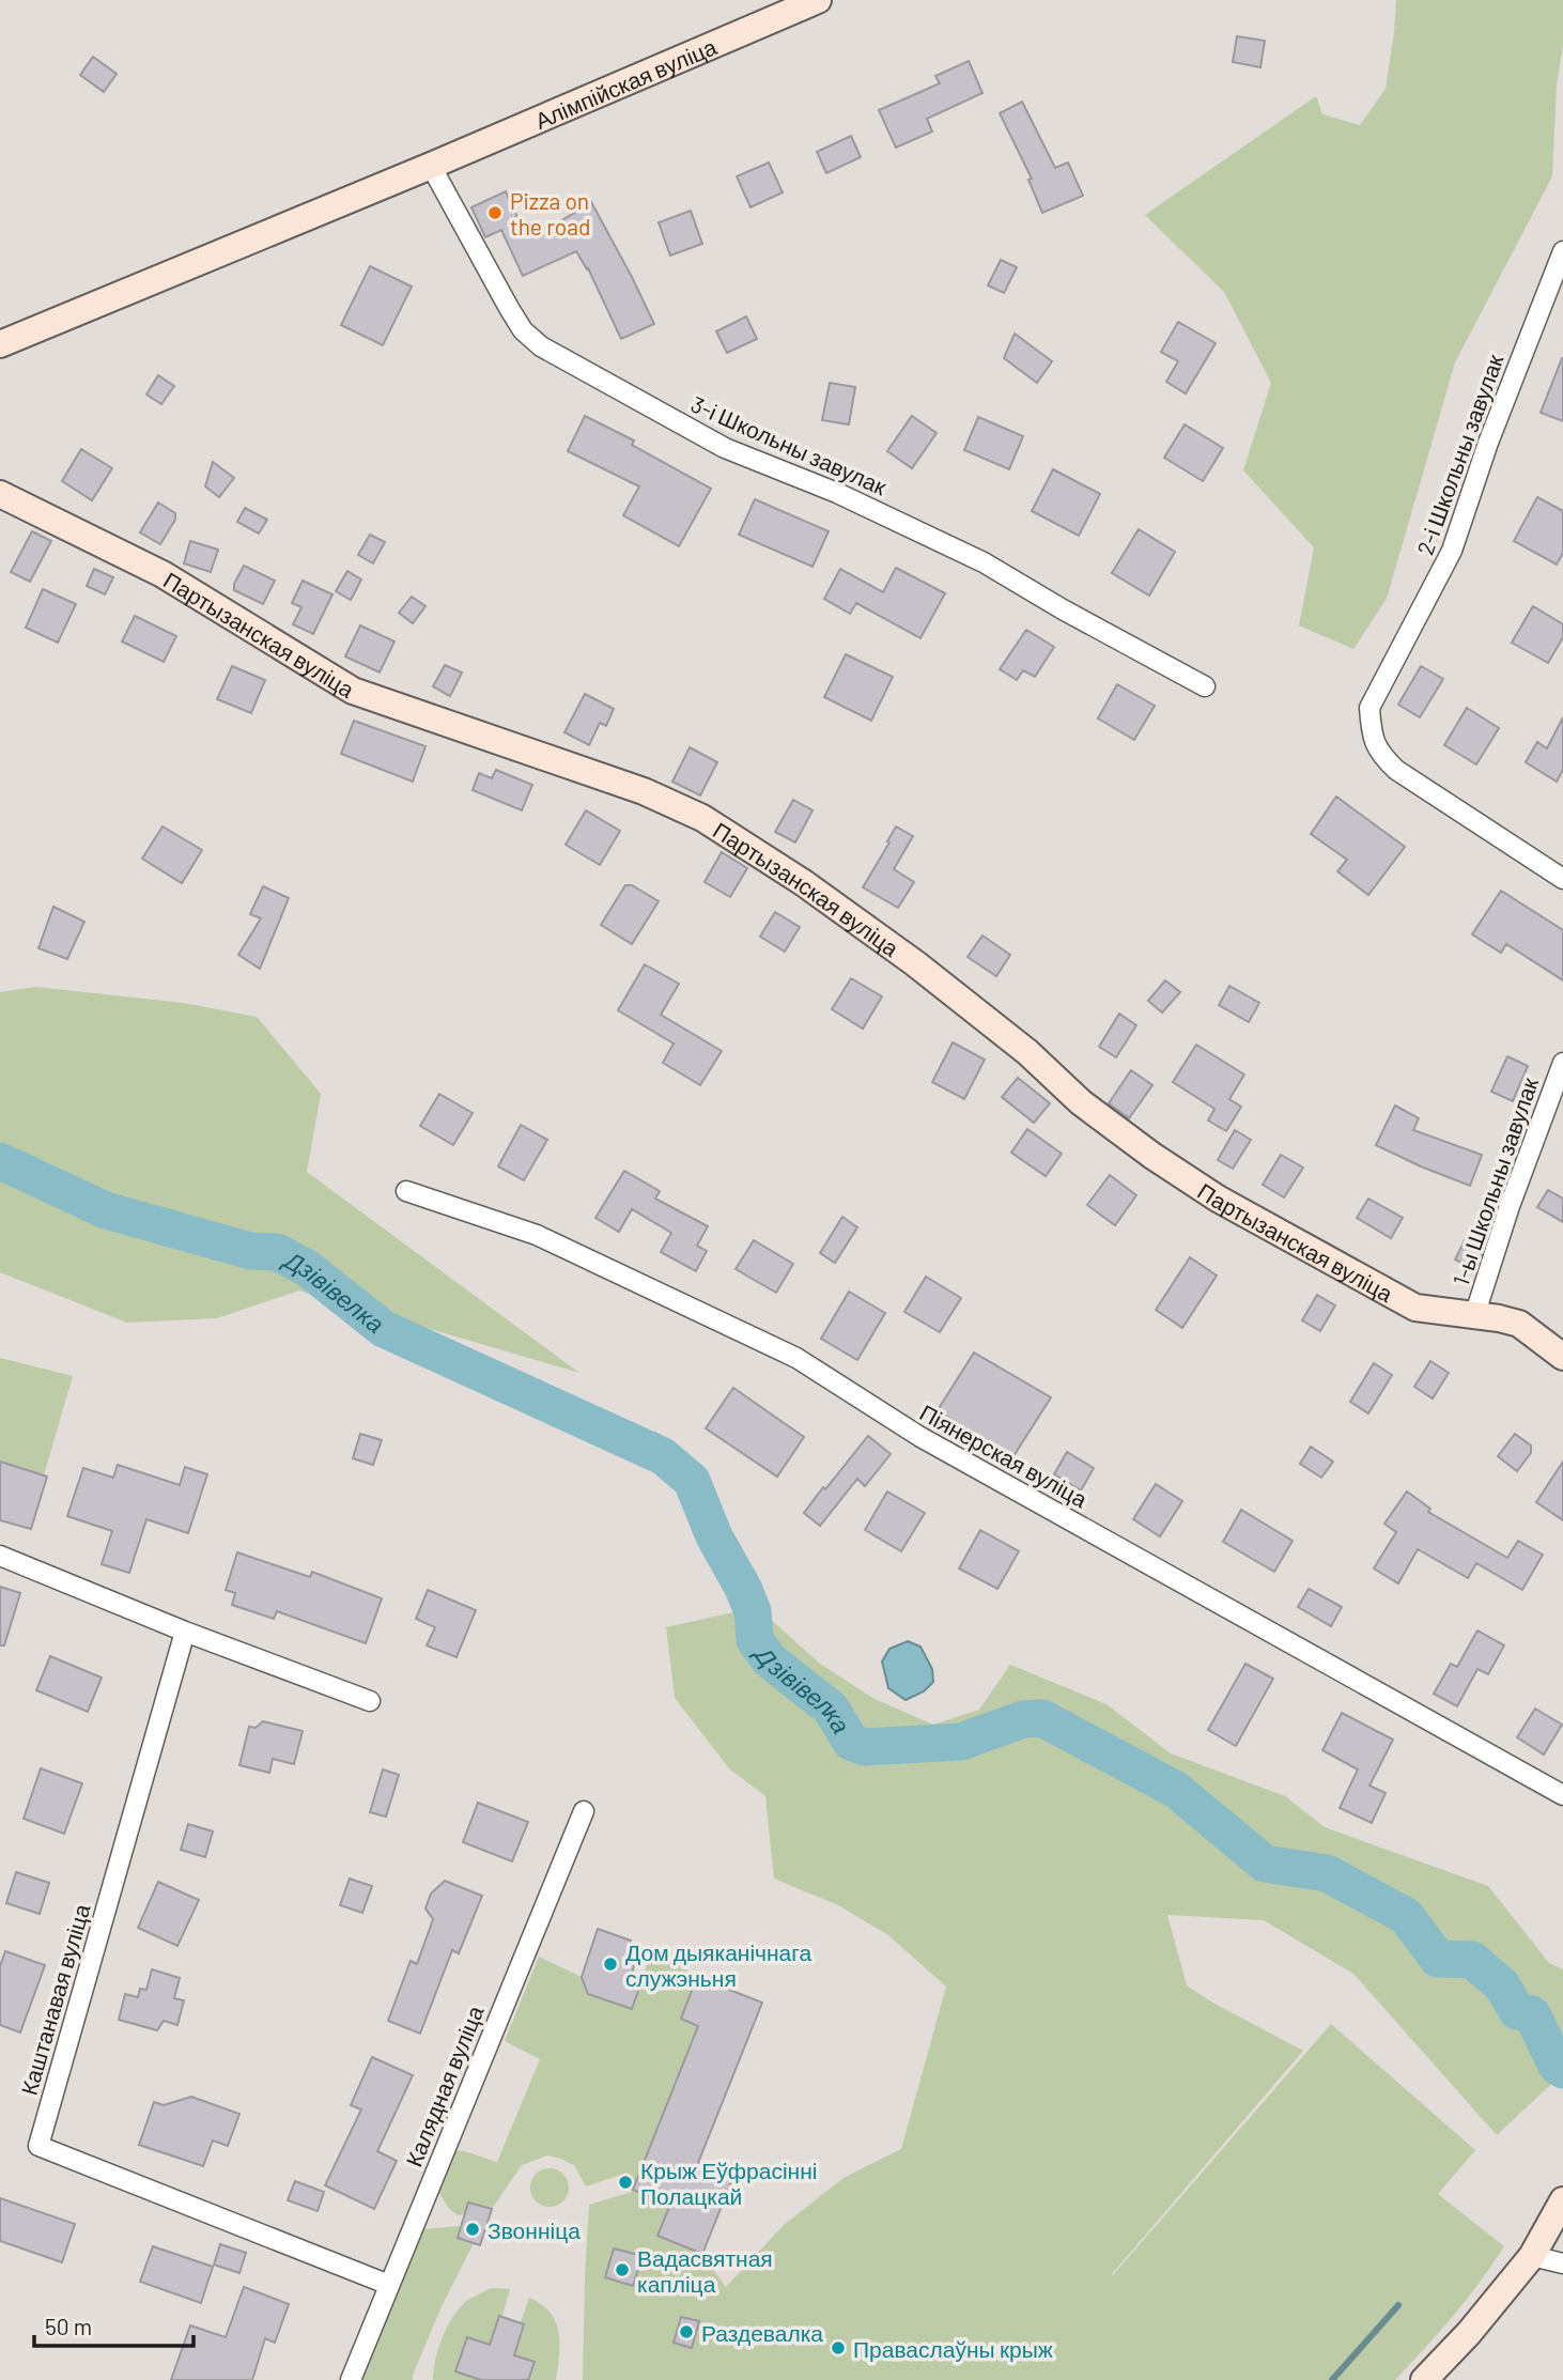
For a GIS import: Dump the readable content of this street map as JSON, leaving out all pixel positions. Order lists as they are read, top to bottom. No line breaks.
{"streets":{"street":["Алімпійская вуліца","3-і Школьны завулак","2-і Школьны завулак","Партызанская вуліца","1-ы Школьны завулак","Піянерская вуліца","Каштанавая вуліца","Калядная вуліца"]},"crossings":[["Алімпійская вуліца","3-і Школьны завулак"],["Партызанская вуліца","1-ы Школьны завулак"],["Каштанавая вуліца","Калядная вуліца"]],"water":["Дзівівелка"],"places":["Pizza on the road","Дом дыяканічнага служэньня","Крыж Еўфрасінні Полацкай","Звонніца","Вадасвятная капліца","Раздевалка","Праваслаўны крыж"],"scale_bar":"50 m"}
